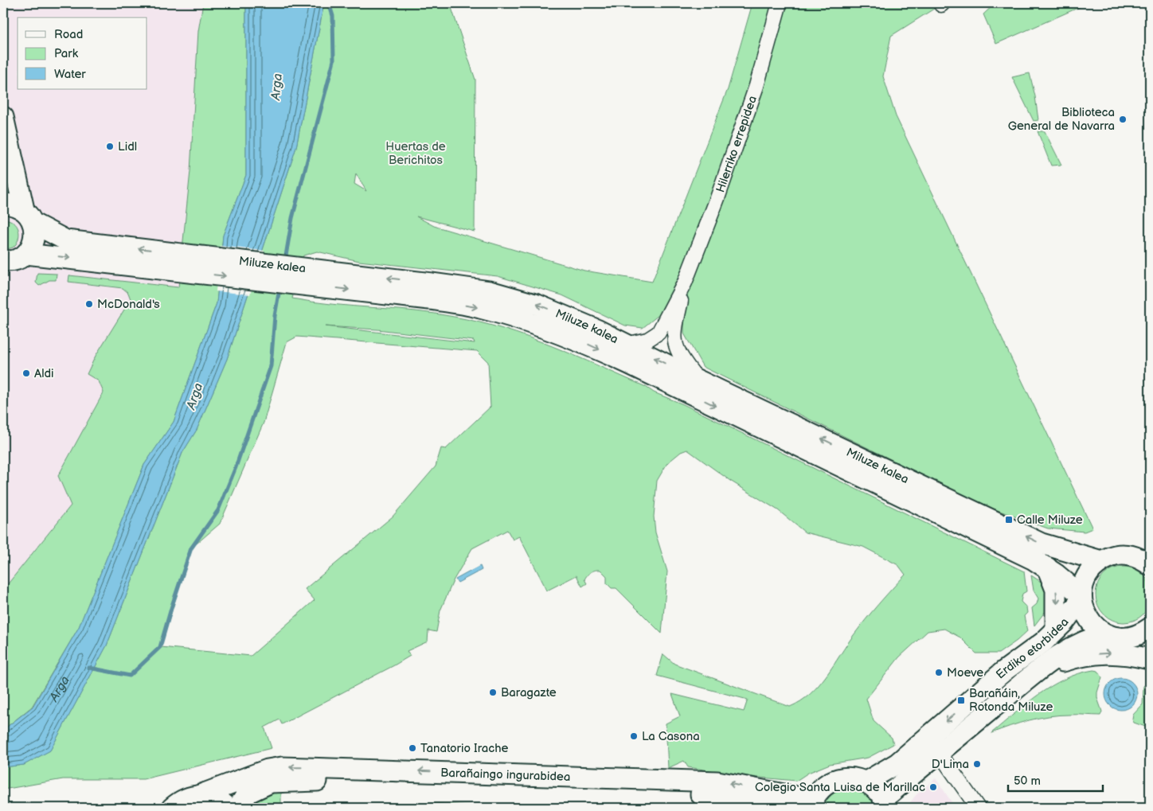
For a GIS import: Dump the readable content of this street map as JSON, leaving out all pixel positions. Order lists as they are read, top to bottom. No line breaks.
{"streets":{"main road":["Miluze kalea","Erdiko etorbidea","Barañaingo ingurabidea"],"street":["Hilerriko errepidea"]},"crossings":[["Hilerriko errepidea","Miluze kalea"],["Miluze kalea","Erdiko etorbidea"]],"water":["Arga"],"parks":["Huertas de Berichitos"],"places":{"other":["Biblioteca General de Navarra","Lidl","McDonald's","Aldi","Moeve","Baragazte","La Casona","Tanatorio Irache","D'Lima","Colegio Santa Luisa de Marillac"],"transit":["Calle Miluze","Barañáin, Rotonda Miluze"]},"legend":["Road","Park","Water"],"scale_bar":"50 m"}
